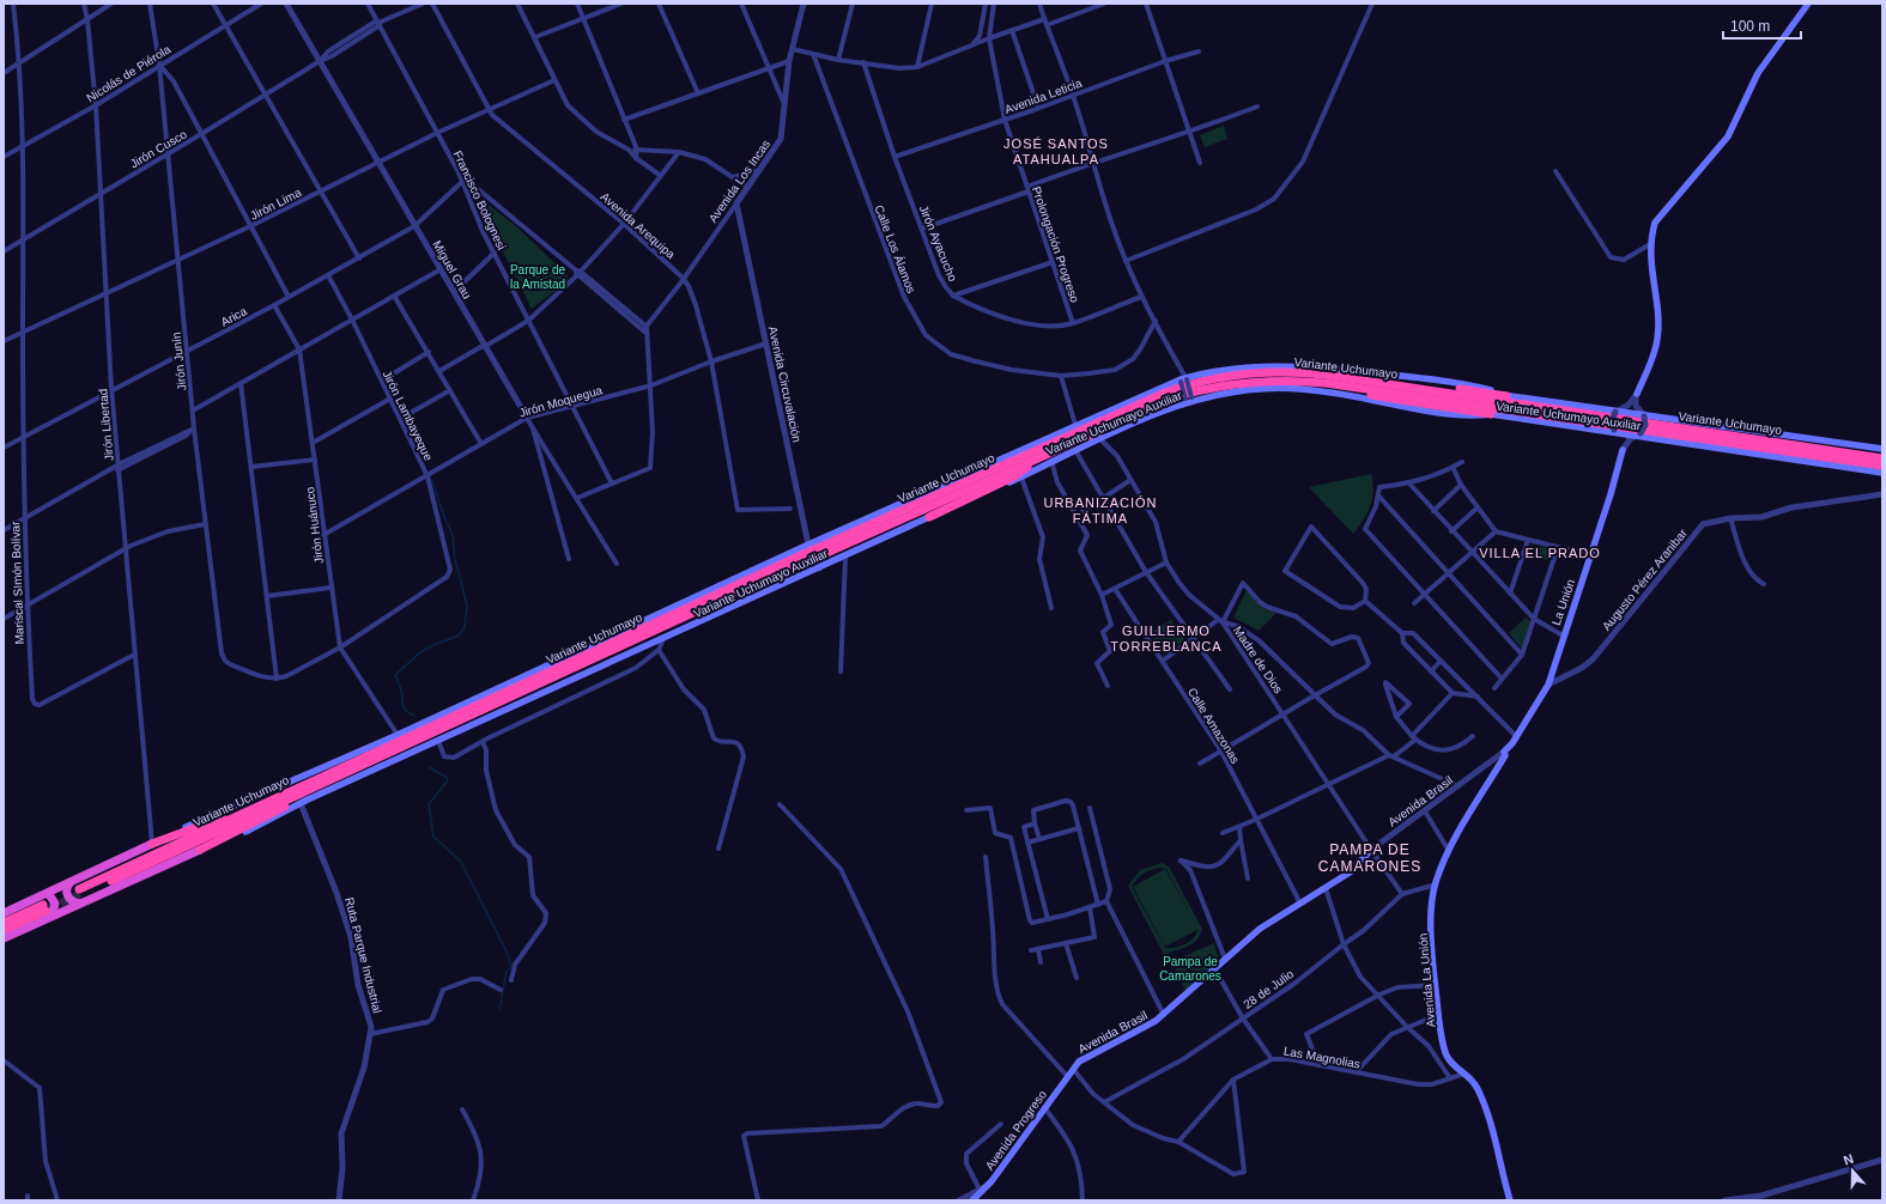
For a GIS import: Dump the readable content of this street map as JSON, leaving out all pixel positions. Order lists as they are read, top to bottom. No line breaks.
{"streets":{"highway":["Variante Uchumayo"],"main road":["Variante Uchumayo Auxiliar","La Unión","Avenida Brasil","Avenida La Unión","Avenida Progreso"],"street":["Nicolás de Piérola","Avenida Leticia","Jirón Cusco","Avenida Los Incas","Francisco Bolognesi","Jirón Lima","Avenida Arequipa","Jirón Ayacucho","Prolongación Progreso","Calle Los Álamos","Miguel Grau","Arica","Jirón Junín","Avenida Circuvalación","Jirón Moquegua","Jirón Lambayeque","Jirón Libertad","Jirón Huánuco","Augusto Pérez Aranibar","Mariscal SImón Bolívar","Madre de Dios","Calle Amazonas","Ruta Parque Industrial","28 de Julio","Las Magnolias"]},"crossings":[["Nicolás de Piérola","Jirón Junín"],["Nicolás de Piérola","Jirón Libertad"],["Nicolás de Piérola","Mariscal SImón Bolívar"],["Avenida Leticia","Jirón Ayacucho"],["Avenida Leticia","Prolongación Progreso"],["Jirón Cusco","Francisco Bolognesi"],["Jirón Cusco","Miguel Grau"],["Jirón Cusco","Jirón Junín"],["Jirón Cusco","Jirón Libertad"],["Jirón Cusco","Mariscal SImón Bolívar"],["Avenida Los Incas","Avenida Arequipa"],["Avenida Los Incas","Avenida Circuvalación"],["Francisco Bolognesi","Jirón Lima"],["Francisco Bolognesi","Arica"],["Francisco Bolognesi","Jirón Moquegua"],["Jirón Lima","Avenida Arequipa"],["Jirón Lima","Miguel Grau"],["Jirón Lima","Jirón Junín"],["Jirón Lima","Jirón Libertad"],["Jirón Lima","Mariscal SImón Bolívar"],["Avenida Arequipa","Jirón Moquegua"],["Jirón Ayacucho","Prolongación Progreso"],["Miguel Grau","Arica"],["Miguel Grau","Jirón Moquegua"],["Arica","Jirón Junín"],["Arica","Jirón Lambayeque"],["Arica","Jirón Libertad"],["Arica","Jirón Huánuco"],["Arica","Mariscal SImón Bolívar"],["Variante Uchumayo","Avenida Circuvalación"],["Variante Uchumayo","Variante Uchumayo Auxiliar"],["Variante Uchumayo","Jirón Libertad"],["Variante Uchumayo","Jirón Huánuco"],["Avenida Circuvalación","Jirón Moquegua"],["Avenida Circuvalación","Variante Uchumayo Auxiliar"],["Jirón Moquegua","Jirón Lambayeque"],["Jirón Moquegua","Jirón Huánuco"],["Jirón Lambayeque","Jirón Huánuco"],["Variante Uchumayo Auxiliar","La Unión"],["Variante Uchumayo Auxiliar","Madre de Dios"],["Variante Uchumayo Auxiliar","Ruta Parque Industrial"],["Jirón Libertad","Mariscal SImón Bolívar"],["Augusto Pérez Aranibar","La Unión"],["La Unión","Avenida Brasil"],["La Unión","Avenida La Unión"],["Madre de Dios","Avenida Brasil"],["Madre de Dios","28 de Julio"],["Calle Amazonas","Avenida Brasil"],["Avenida Brasil","Avenida La Unión"],["Avenida Brasil","Avenida Progreso"],["Avenida La Unión","28 de Julio"],["Avenida La Unión","Las Magnolias"]],"districts":["JOSÉ SANTOS ATAHUALPA","URBANIZACIÓN FÁTIMA","VILLA EL PRADO","GUILLERMO TORREBLANCA","PAMPA DE CAMARONES"],"parks":["Parque de la Amistad","Pampa de Camarones"],"scale_bar":"100 m","north":"top"}
